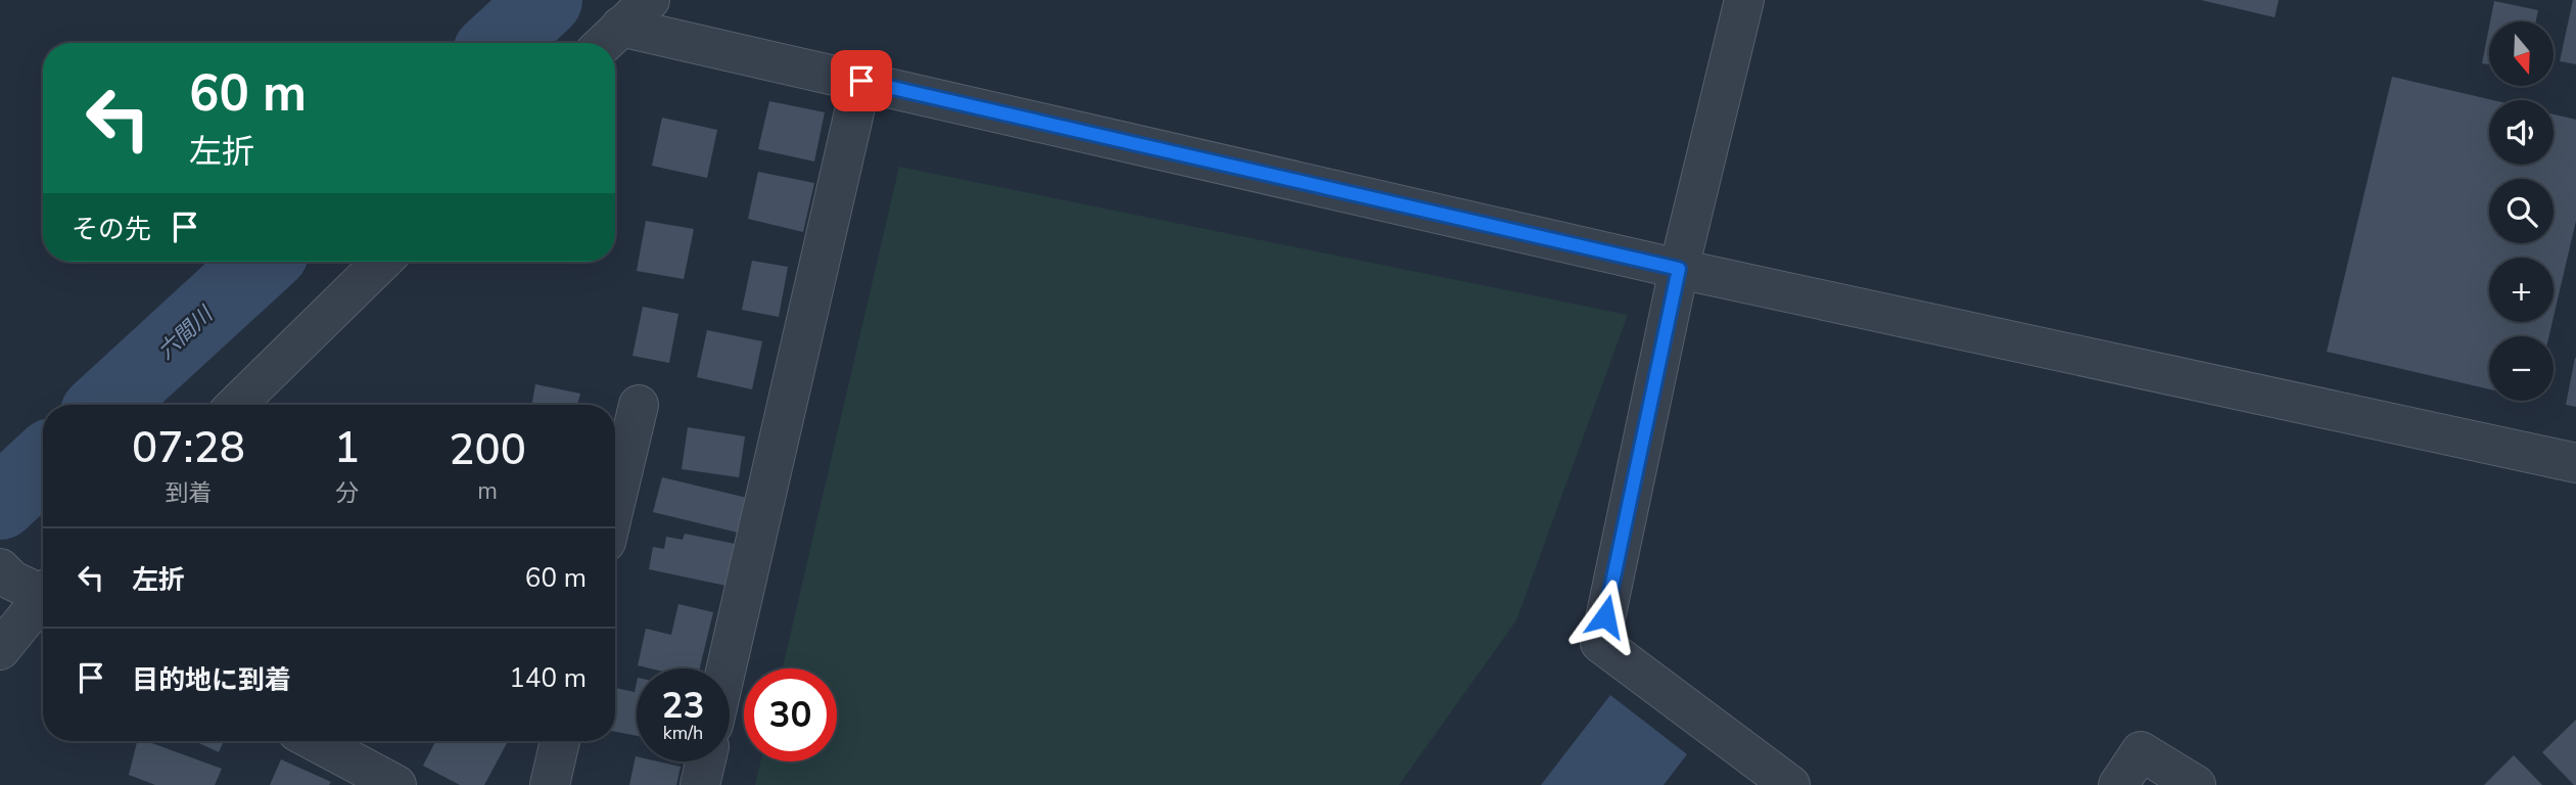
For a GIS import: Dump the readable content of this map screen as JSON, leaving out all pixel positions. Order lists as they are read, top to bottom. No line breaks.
{"water":["六間川"],"north":"bottom","page":{"map_buttons":["+","−"],"turn":["60 m","左折"],"then":"その先","eta":["07:28","到着","1","分","200","m"],"list":[{"name":"左折","value":"60 m"},{"name":"目的地に到着","value":"140 m"}],"speed":"23 km/h","limit":"30"}}
